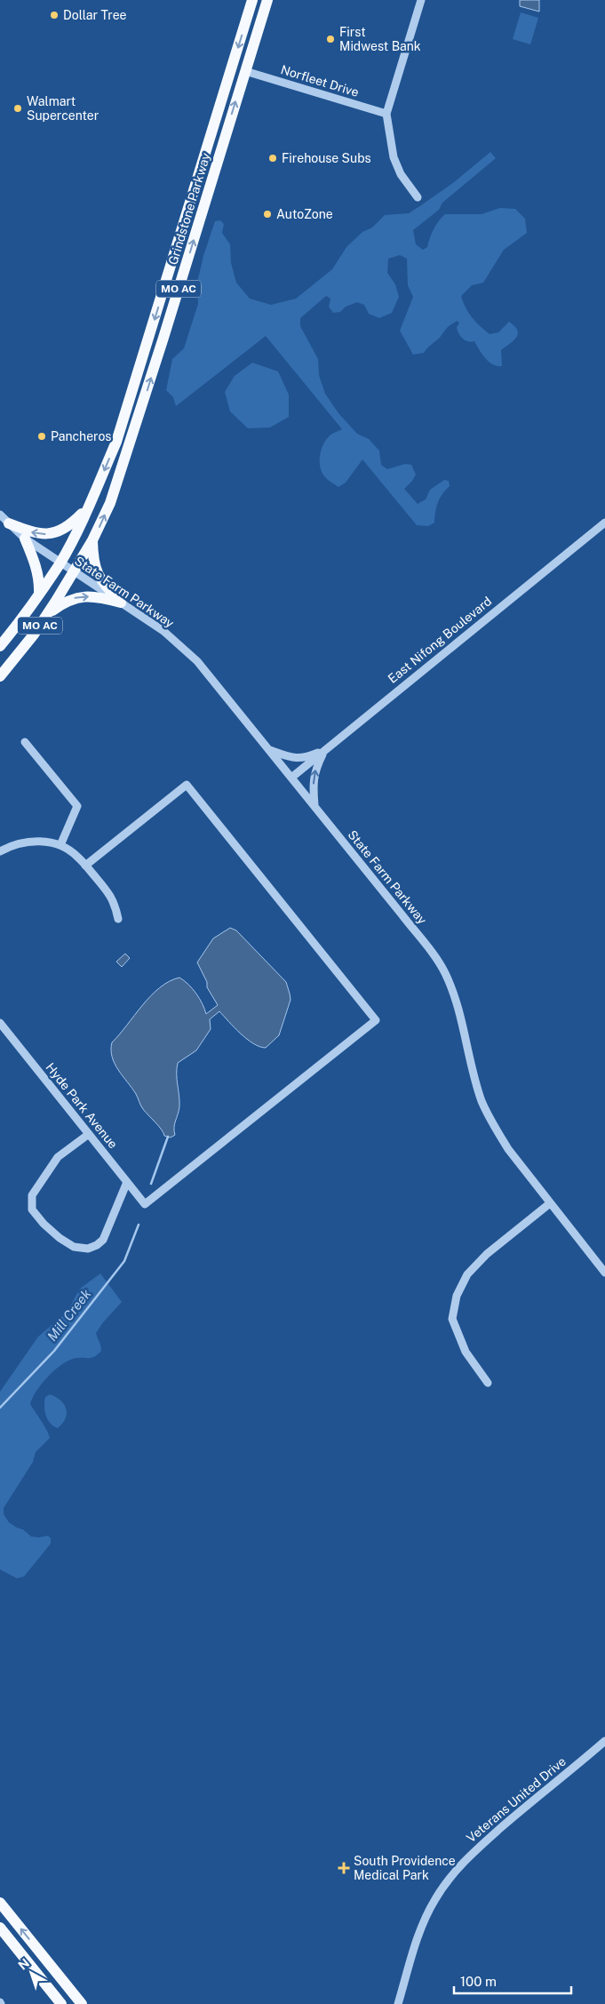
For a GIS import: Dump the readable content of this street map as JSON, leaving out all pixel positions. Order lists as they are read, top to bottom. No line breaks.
{"streets":{"main road":["Grindstone Parkway","MO AC"],"street":["Norfleet Drive","State Farm Parkway","East Nifong Boulevard","Hyde Park Avenue","Veterans United Drive"]},"crossings":[["Norfleet Drive","Grindstone Parkway"],["Grindstone Parkway","MO AC"],["Grindstone Parkway","State Farm Parkway"],["MO AC","State Farm Parkway"],["State Farm Parkway","East Nifong Boulevard"]],"water":["Mill Creek"],"places":{"other":["Dollar Tree","First Midwest Bank","Walmart Supercenter","Firehouse Subs","AutoZone","Pancheros"],"health":["South Providence Medical Park"]},"scale_bar":"100 m","north":"top left"}
